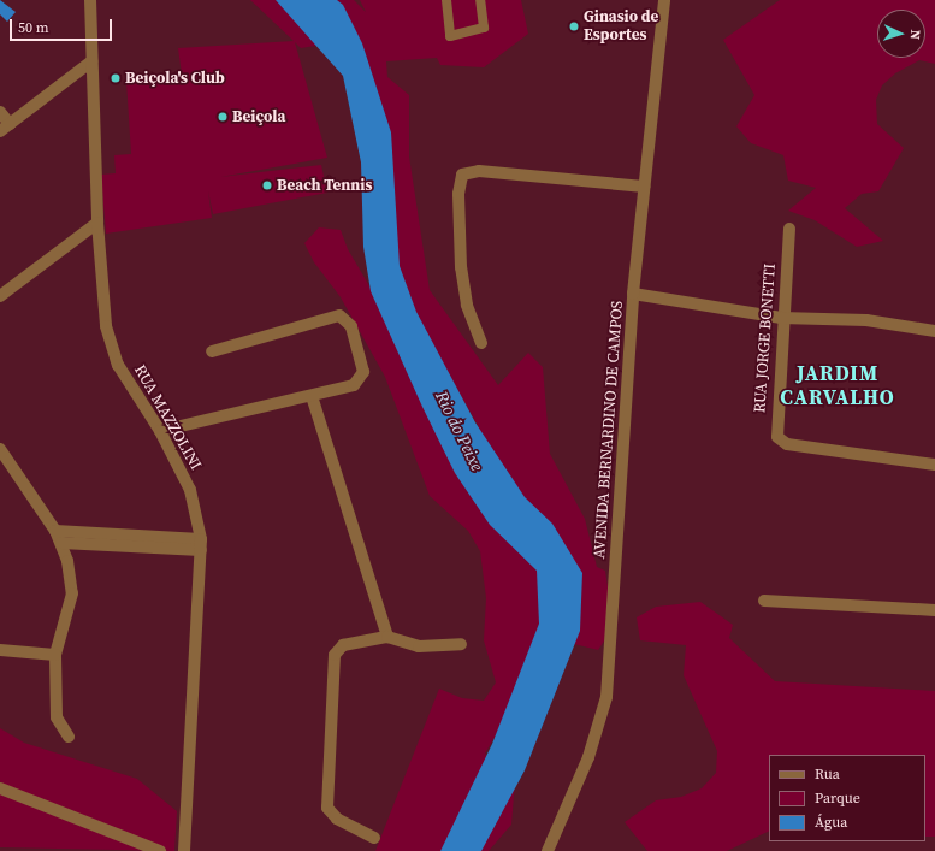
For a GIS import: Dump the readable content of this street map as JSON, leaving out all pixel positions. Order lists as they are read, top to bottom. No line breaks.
{"streets":{"street":["RUA JORGE BONETTI","RUA MAZZOLINI","AVENIDA BERNARDINO DE CAMPOS"]},"districts":["JARDIM CARVALHO"],"water":["Rio do Peixe"],"places":["Ginasio de Esportes","Beiçola's Club","Beiçola","Beach Tennis"],"legend":["Rua","Parque","Água"],"scale_bar":"50 m","north":"right"}
